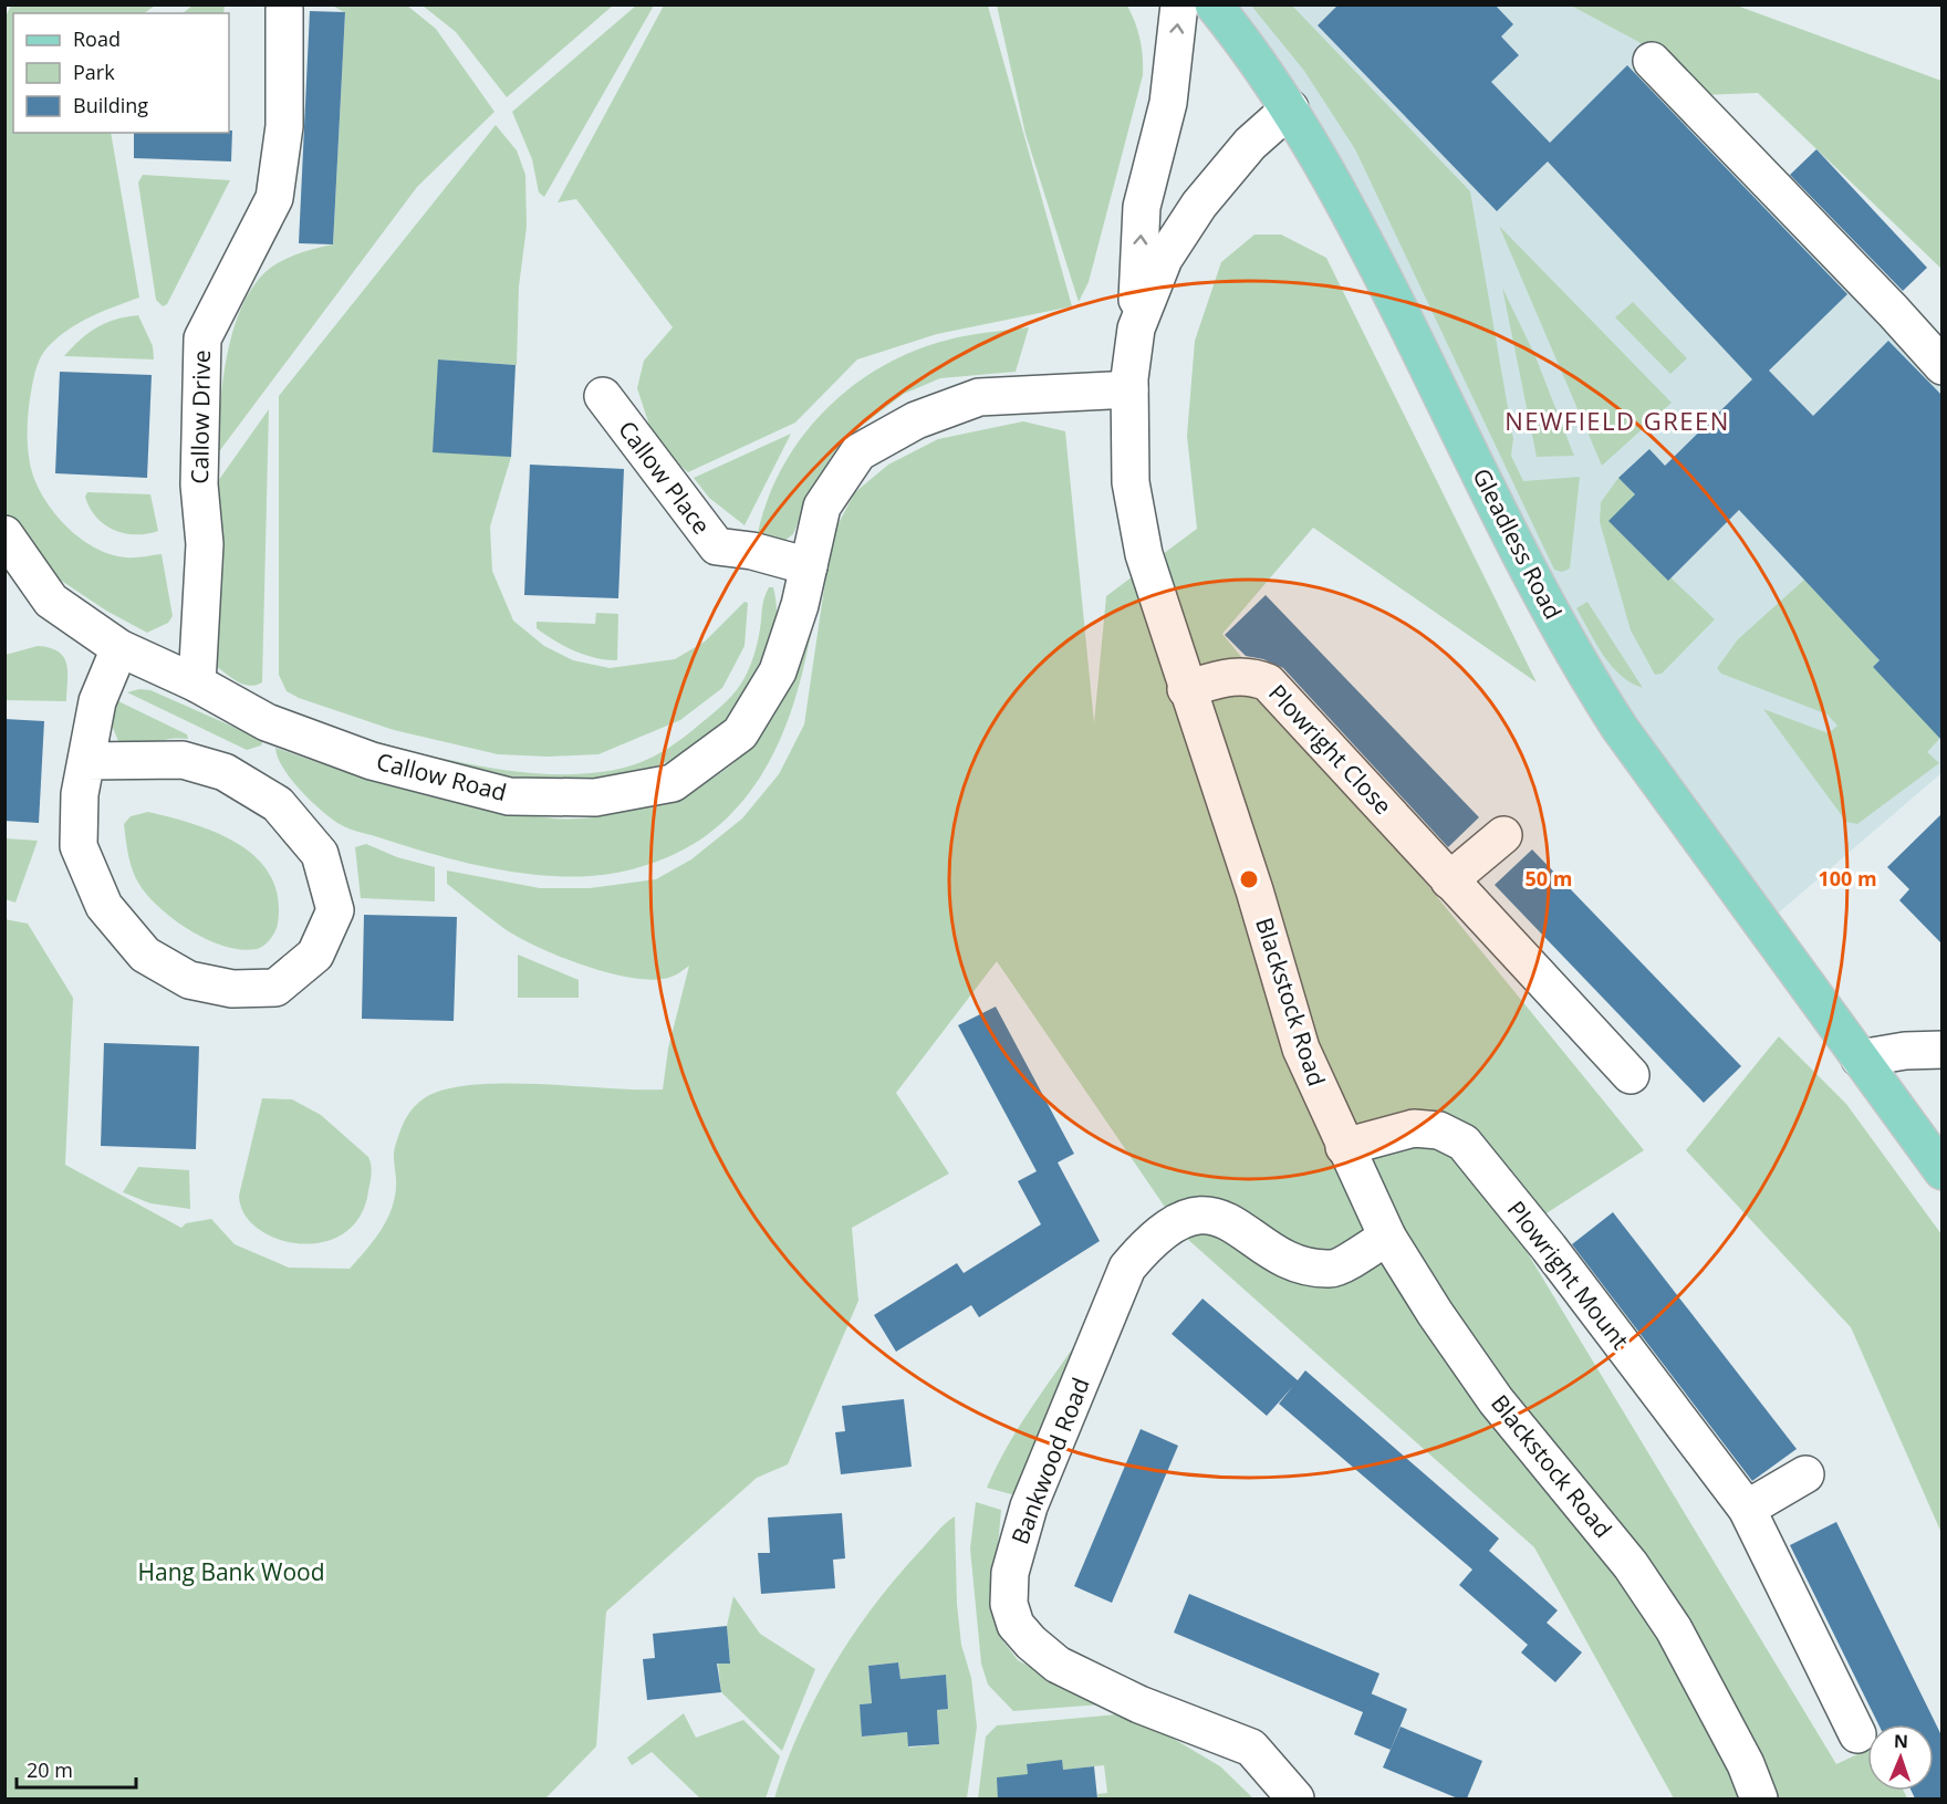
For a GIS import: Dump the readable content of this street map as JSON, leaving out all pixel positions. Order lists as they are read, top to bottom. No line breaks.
{"streets":{"main road":["Gleadless Road"],"street":["Callow Drive","Callow Place","Plowright Close","Callow Road","Blackstock Road","Plowright Mount","Bankwood Road"]},"crossings":[["Callow Drive","Callow Road"],["Callow Place","Callow Road"],["Gleadless Road","Blackstock Road"],["Plowright Close","Blackstock Road"],["Callow Road","Blackstock Road"],["Blackstock Road","Plowright Mount"],["Blackstock Road","Bankwood Road"]],"districts":["NEWFIELD GREEN"],"parks":["Hang Bank Wood"],"legend":["Road","Park","Building"],"scale_bar":"20 m","north":"top","rings":["50 m","100 m"]}
